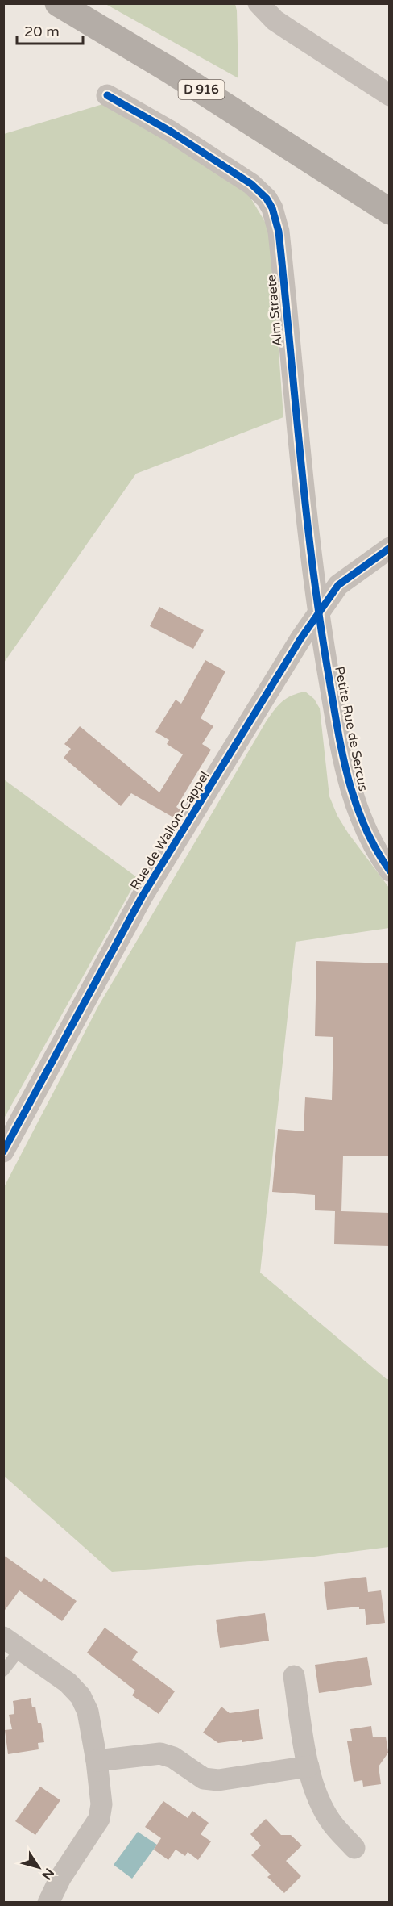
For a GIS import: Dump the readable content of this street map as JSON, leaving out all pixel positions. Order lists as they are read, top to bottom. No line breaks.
{"streets":{"main road":["D 916"],"street":["Alm Straete","Petite Rue de Sercus","Rue de Wallon-Cappel"]},"crossings":[["Alm Straete","Petite Rue de Sercus"],["Alm Straete","Rue de Wallon-Cappel"],["Petite Rue de Sercus","Rue de Wallon-Cappel"]],"scale_bar":"20 m","north":"bottom right"}
